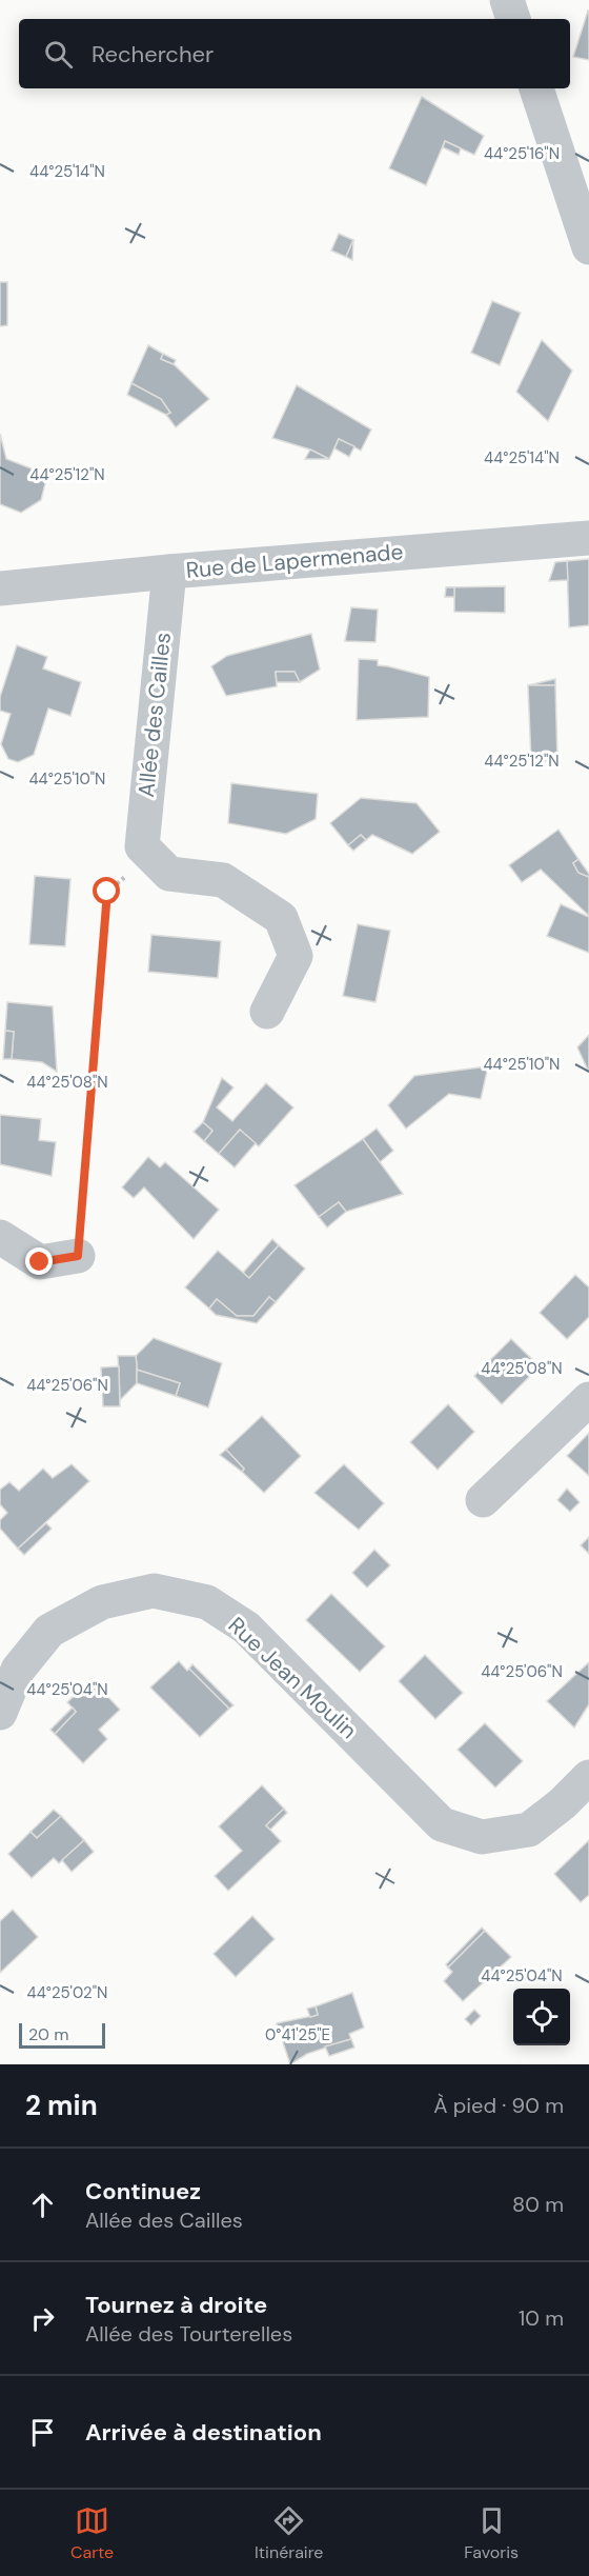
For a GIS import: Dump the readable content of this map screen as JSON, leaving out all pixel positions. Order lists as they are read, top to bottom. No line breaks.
{"streets":{"street":["Rue de Lapermenade","Allée des Cailles","Rue Jean Moulin"]},"crossings":[["Rue de Lapermenade","Allée des Cailles"]],"scale_bar":"20 m","page":{"search":"Rechercher","scale":"20 m","heading":["2 min","À pied · 90 m"],"list":[["Continuez","Allée des Cailles","80 m"],["Tournez à droite","Allée des Tourterelles","10 m"],"Arrivée à destination"],"nav":["Carte","Itinéraire","Favoris"]},"coordinates":["44°25'16\"N","44°25'14\"N","44°25'12\"N","44°25'10\"N","44°25'08\"N","44°25'06\"N","44°25'04\"N","44°25'02\"N","0°41'25\"E"]}
